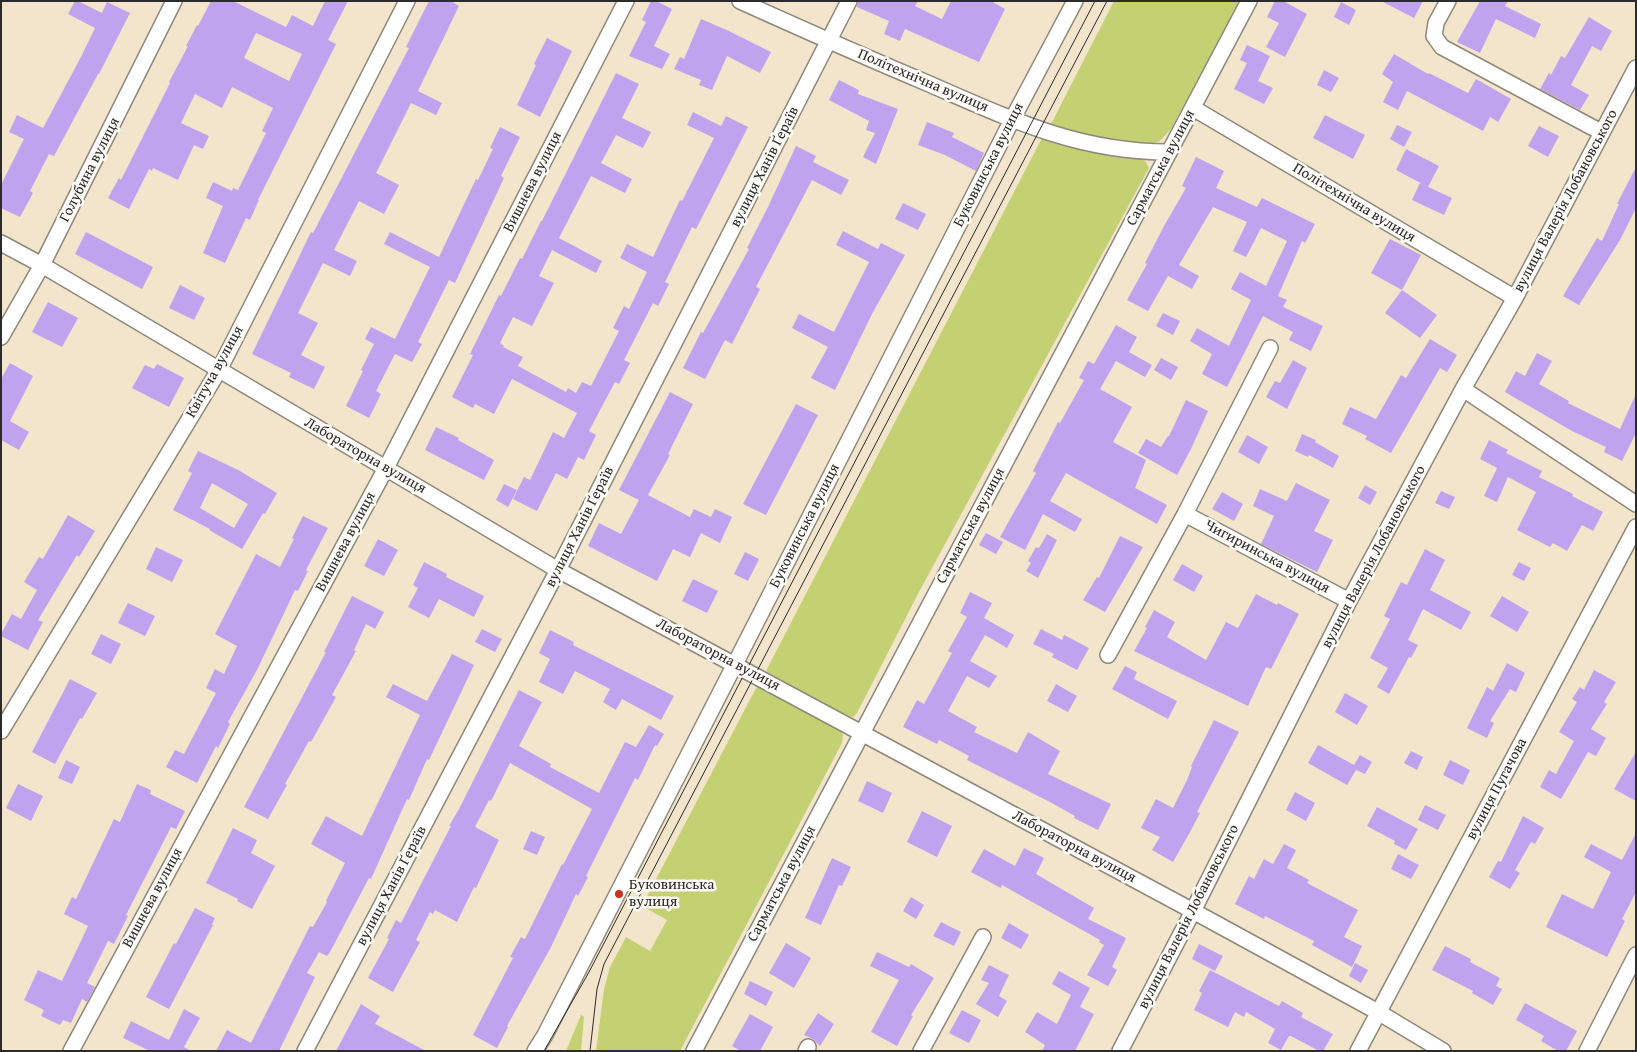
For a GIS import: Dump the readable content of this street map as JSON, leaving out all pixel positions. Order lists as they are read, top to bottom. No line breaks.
{"streets":{"street":["Політехнічна вулиця","Буковинська вулиця","вулиця Ханів Ґераїв","Сарматська вулиця","Голубина вулиця","Вишнева вулиця","вулиця Валерія Лобановського","Квітуча вулиця","Лабораторна вулиця","Чигиринська вулиця","вулиця Пугачова"]},"crossings":[["Політехнічна вулиця","Буковинська вулиця"],["Політехнічна вулиця","вулиця Ханів Ґераїв"],["Політехнічна вулиця","Сарматська вулиця"],["Політехнічна вулиця","вулиця Валерія Лобановського"],["Буковинська вулиця","Лабораторна вулиця"],["вулиця Ханів Ґераїв","Лабораторна вулиця"],["Сарматська вулиця","Лабораторна вулиця"],["Голубина вулиця","Лабораторна вулиця"],["Вишнева вулиця","Лабораторна вулиця"],["вулиця Валерія Лобановського","Лабораторна вулиця"],["вулиця Валерія Лобановського","Чигиринська вулиця"],["Квітуча вулиця","Лабораторна вулиця"],["Лабораторна вулиця","вулиця Пугачова"]],"places":["Буковинська вулиця"]}
